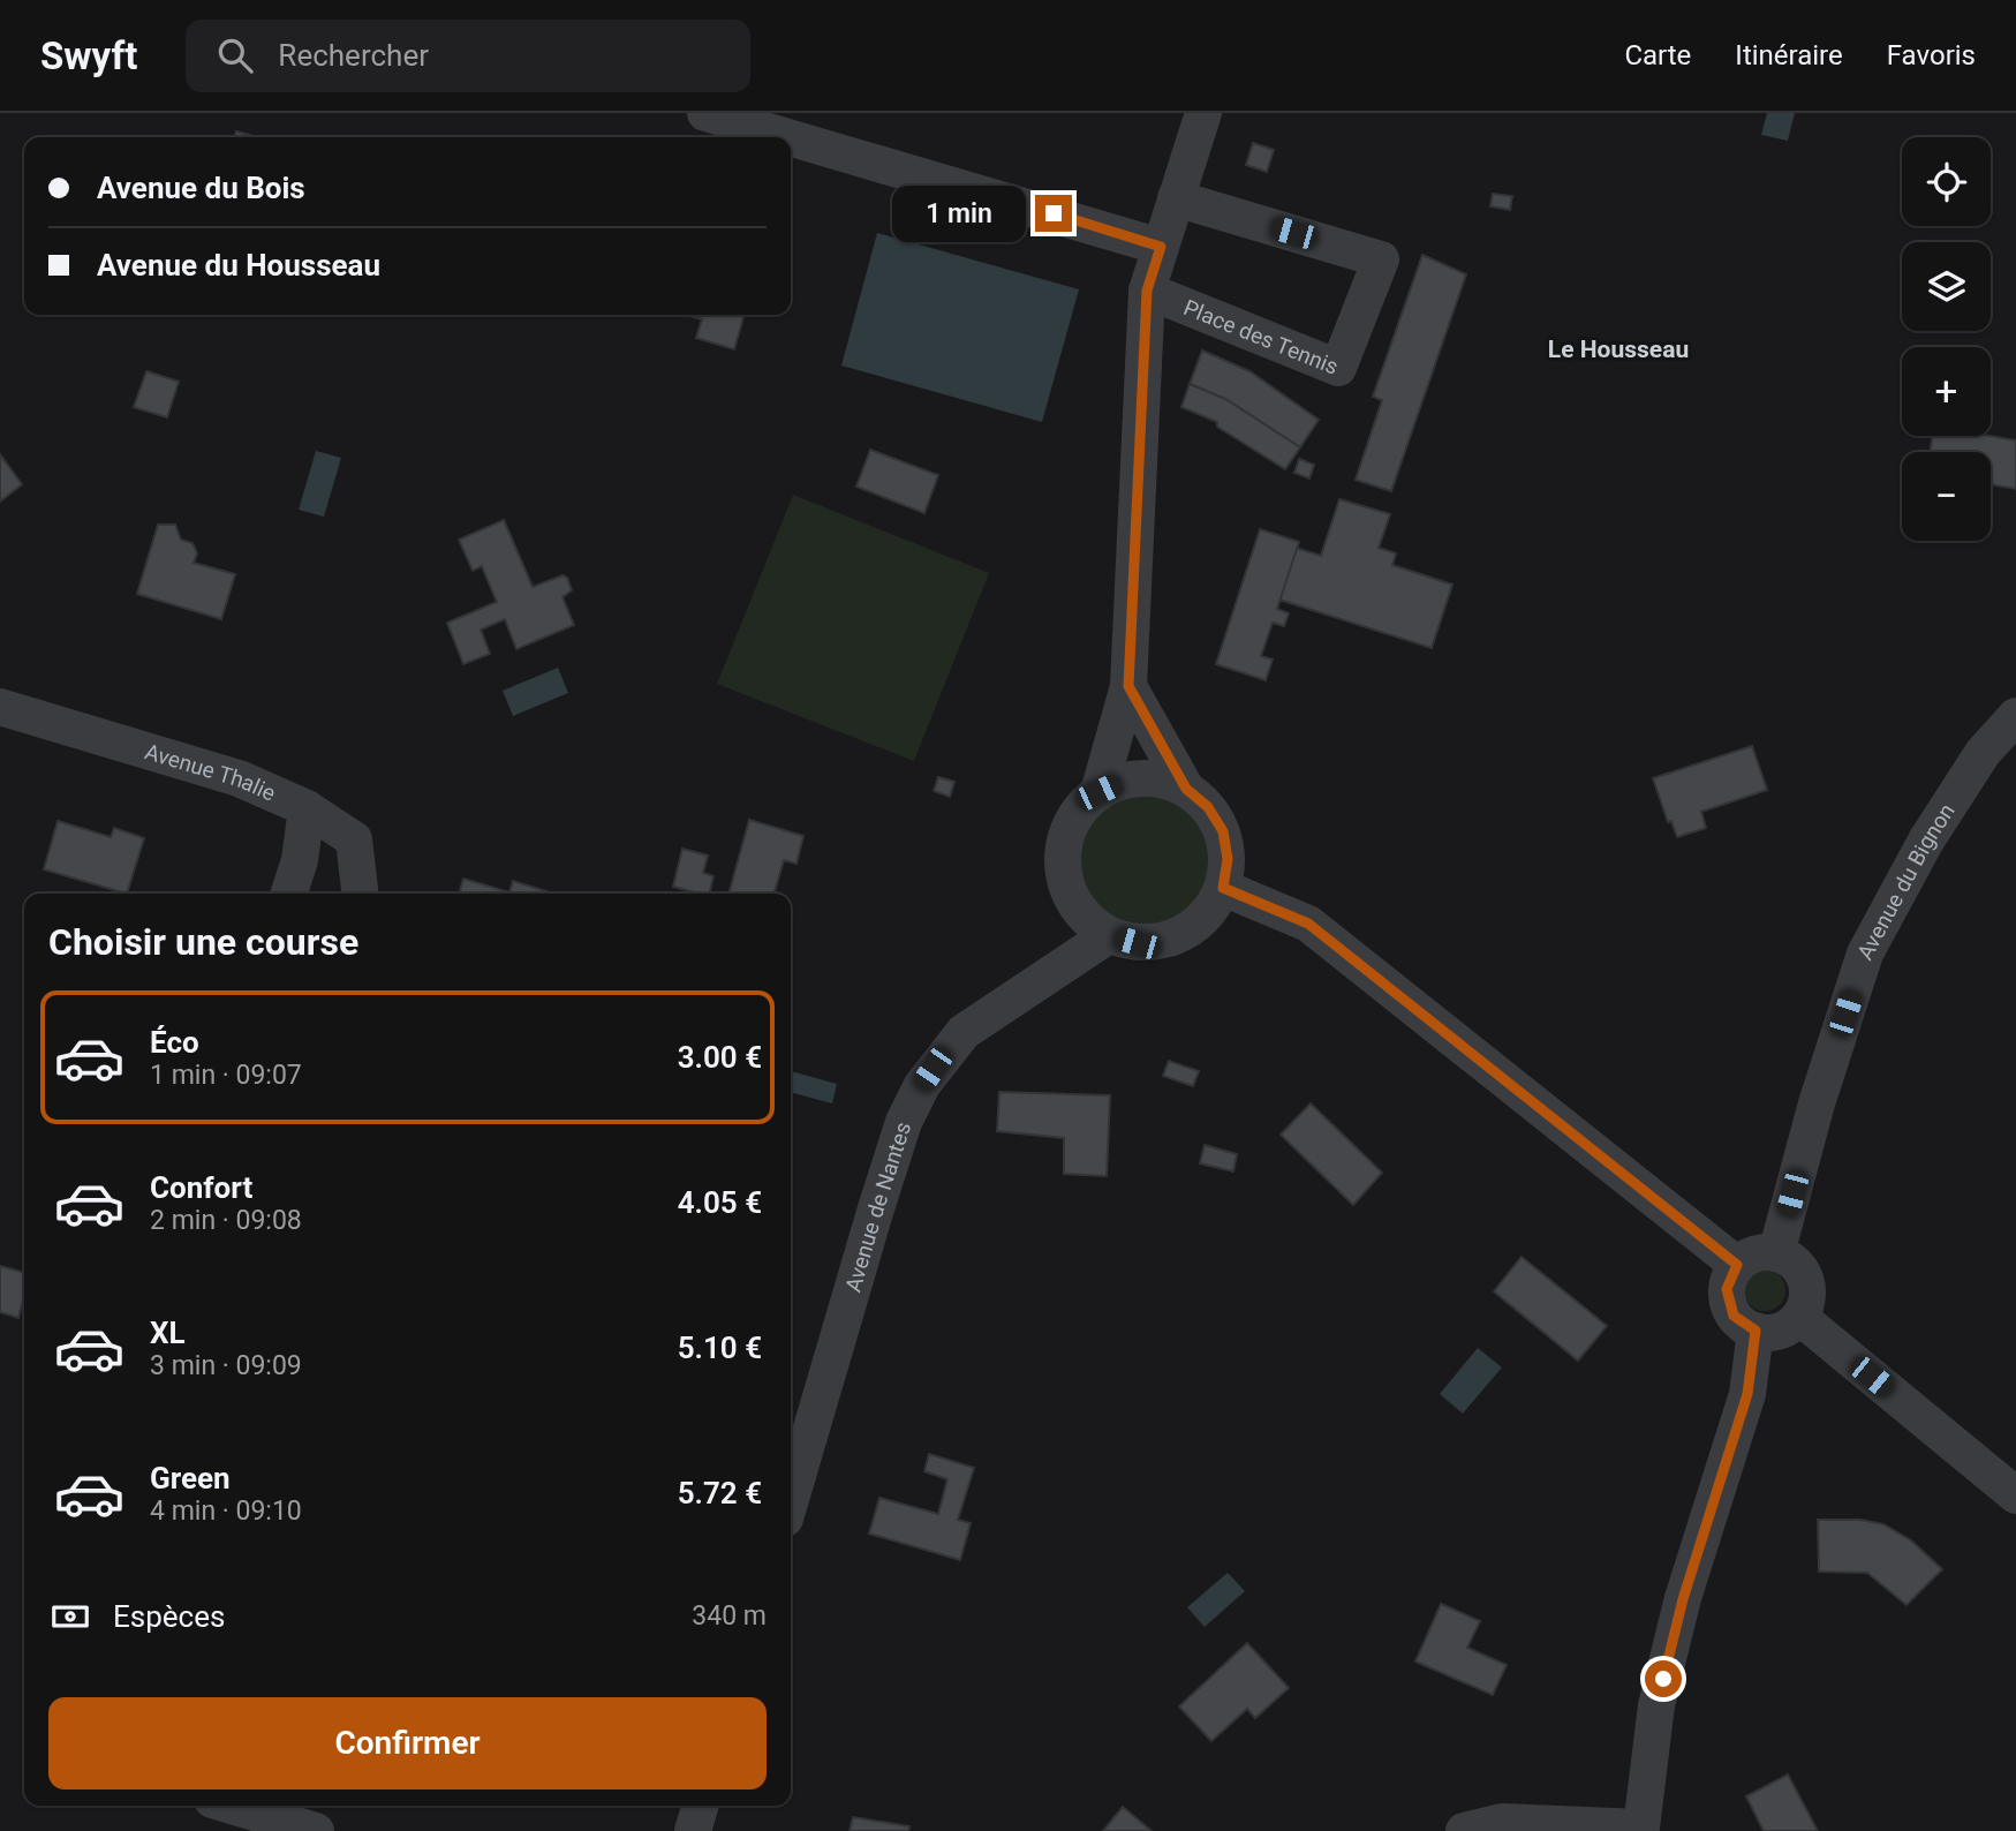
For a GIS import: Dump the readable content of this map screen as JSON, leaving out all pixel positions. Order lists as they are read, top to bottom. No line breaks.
{"streets":{"street":["Place des Tennis","Avenue Thalie","Avenue du Bignon","Avenue de Nantes"]},"districts":["Le Housseau"],"page":{"header":"Swyft","search":"Rechercher","nav":["Carte","Itinéraire","Favoris"],"map_buttons":["+","−"],"banner":["Avenue du Bois","Avenue du Housseau"],"bubble":"1 min","heading":"Choisir une course","list":[{"name":"Éco","note":"1 min · 09:07","value":"3.00 €"},{"name":"Confort","note":"2 min · 09:08","value":"4.05 €"},{"name":"XL","note":"3 min · 09:09","value":"5.10 €"},{"name":"Green","note":"4 min · 09:10","value":"5.72 €"}],"pay":["Espèces","340 m"],"buttons":"Confirmer"}}
